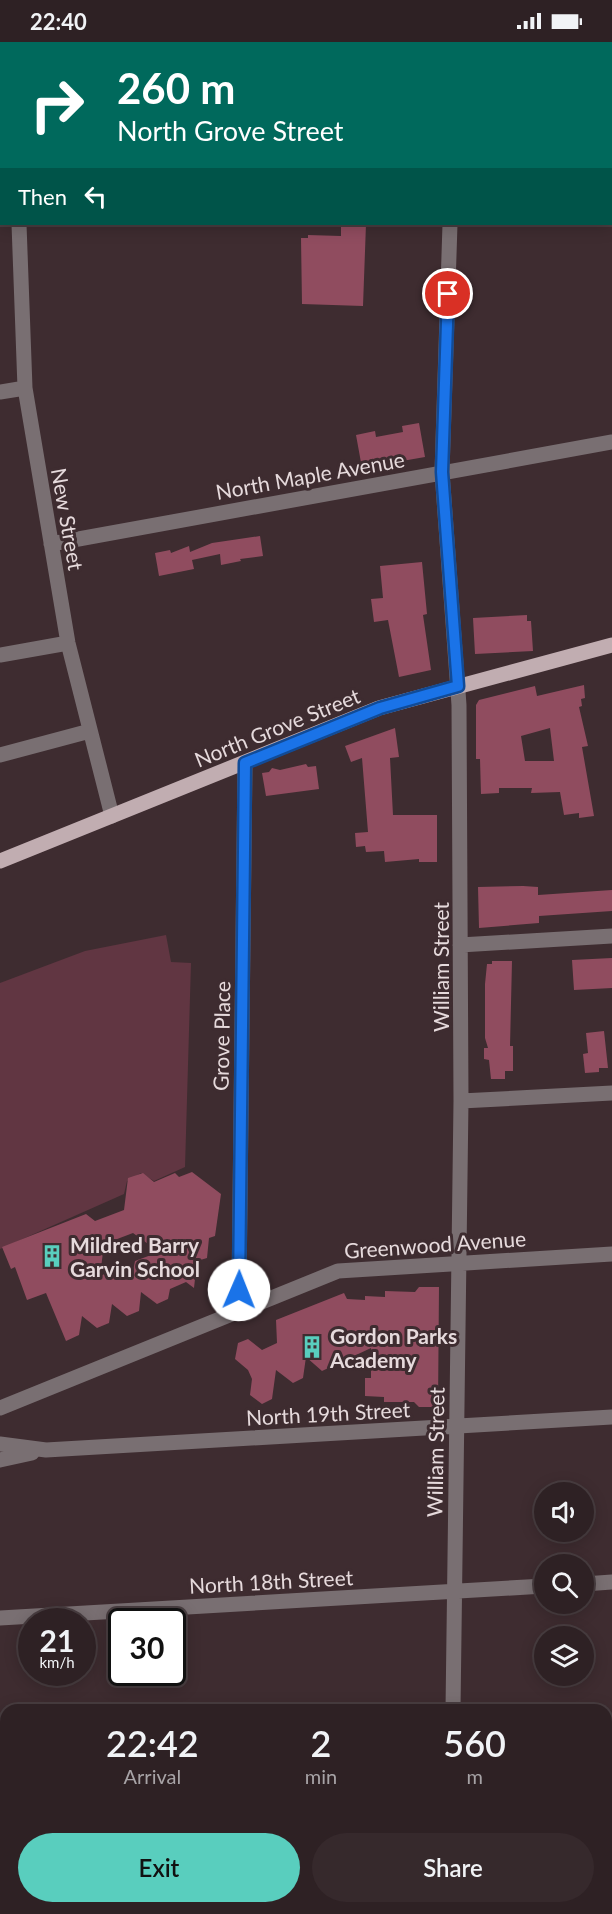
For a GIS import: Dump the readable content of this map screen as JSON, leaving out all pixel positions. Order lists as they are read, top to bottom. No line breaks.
{"streets":{"main road":["North Grove Street"],"street":["North Maple Avenue","New Street","William Street","Grove Place","Greenwood Avenue","North 19th Street","North 18th Street"]},"crossings":[["North Maple Avenue","New Street"],["North Maple Avenue","William Street"],["New Street","North Grove Street"],["North Grove Street","William Street"],["North Grove Street","Grove Place"],["William Street","Greenwood Avenue"],["William Street","North 19th Street"],["William Street","North 18th Street"],["Grove Place","Greenwood Avenue"]],"places":{"building":["Mildred Barry Garvin School","Gordon Parks Academy"]},"page":{"status":"22:40","turn":["260 m","North Grove Street"],"then":"Then","speed":"21 km/h","limit":"30","eta":["22:42","Arrival","2","min","560","m"],"buttons":["Exit","Share"]}}
